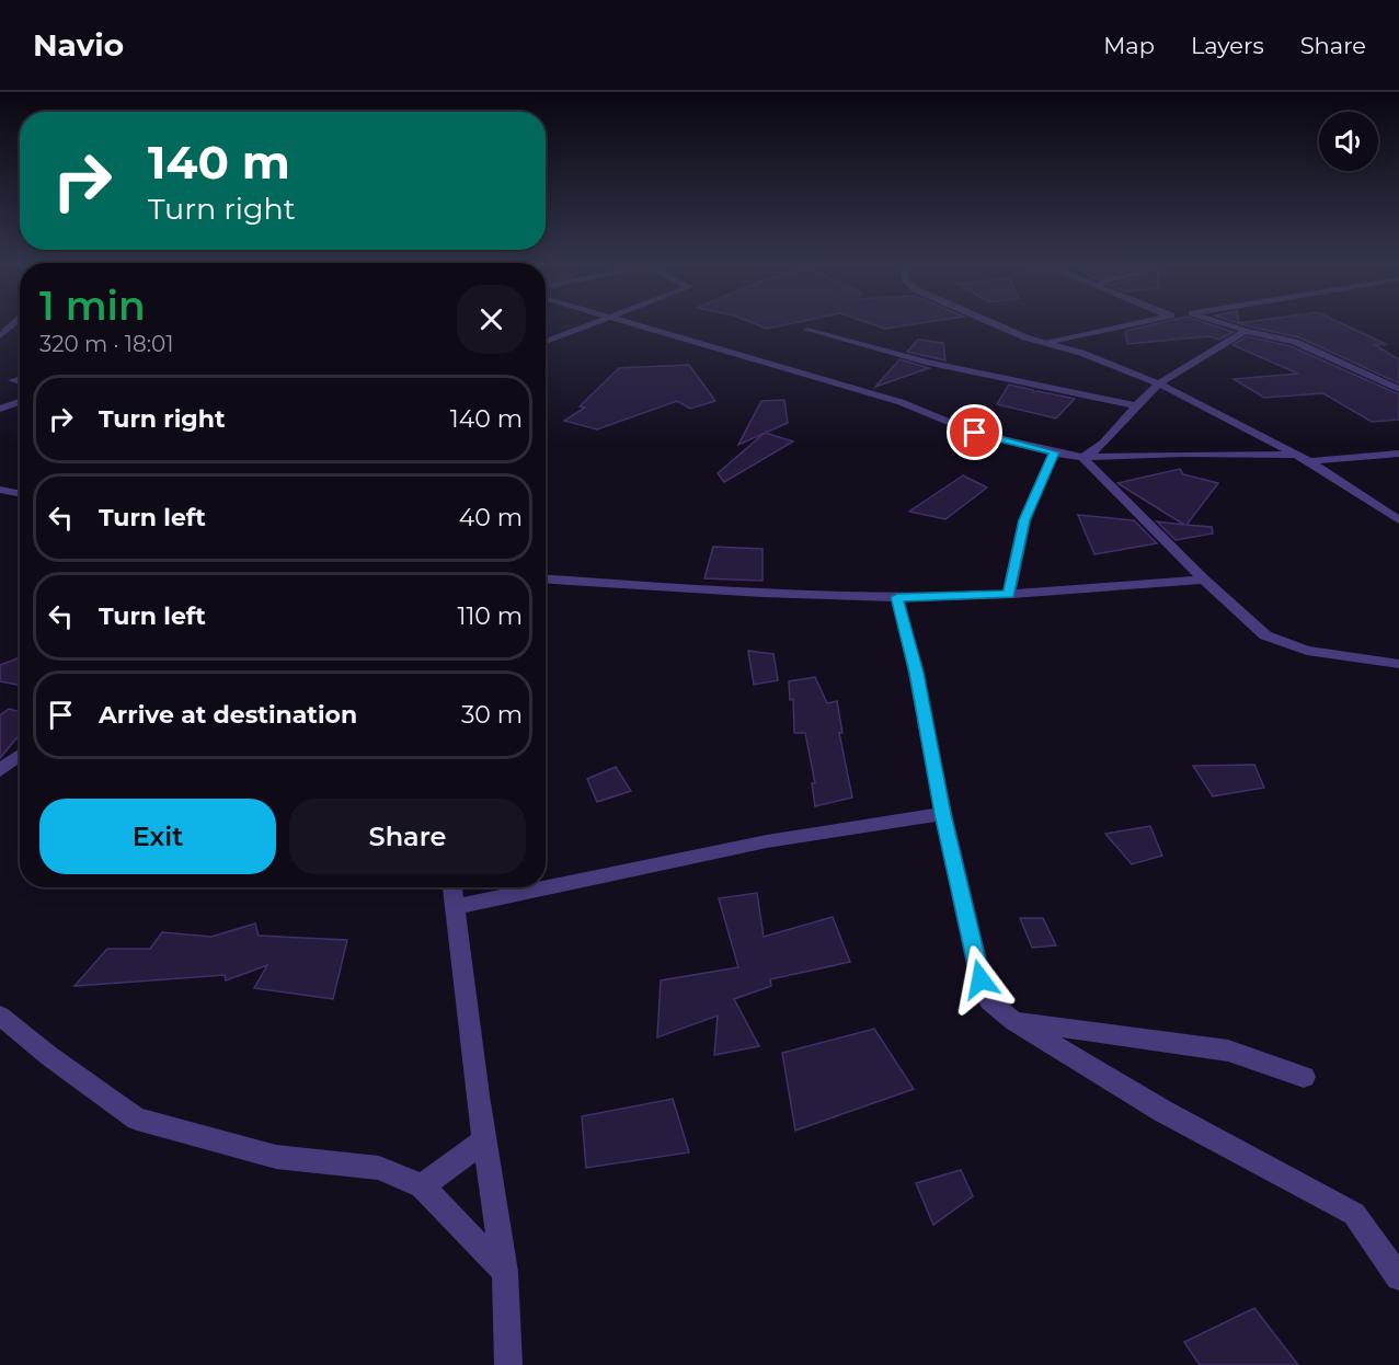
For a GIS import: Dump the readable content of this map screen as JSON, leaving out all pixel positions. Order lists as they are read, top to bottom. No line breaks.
{"page":{"header":"Navio","nav":["Map","Layers","Share"],"turn":["140 m","Turn right"],"heading":["1 min","320 m · 18:01"],"list":[{"name":"Turn right","value":"140 m"},{"name":"Turn left","value":"40 m"},{"name":"Turn left","value":"110 m"},{"name":"Arrive at destination","value":"30 m"}],"buttons":["Exit","Share"]}}
